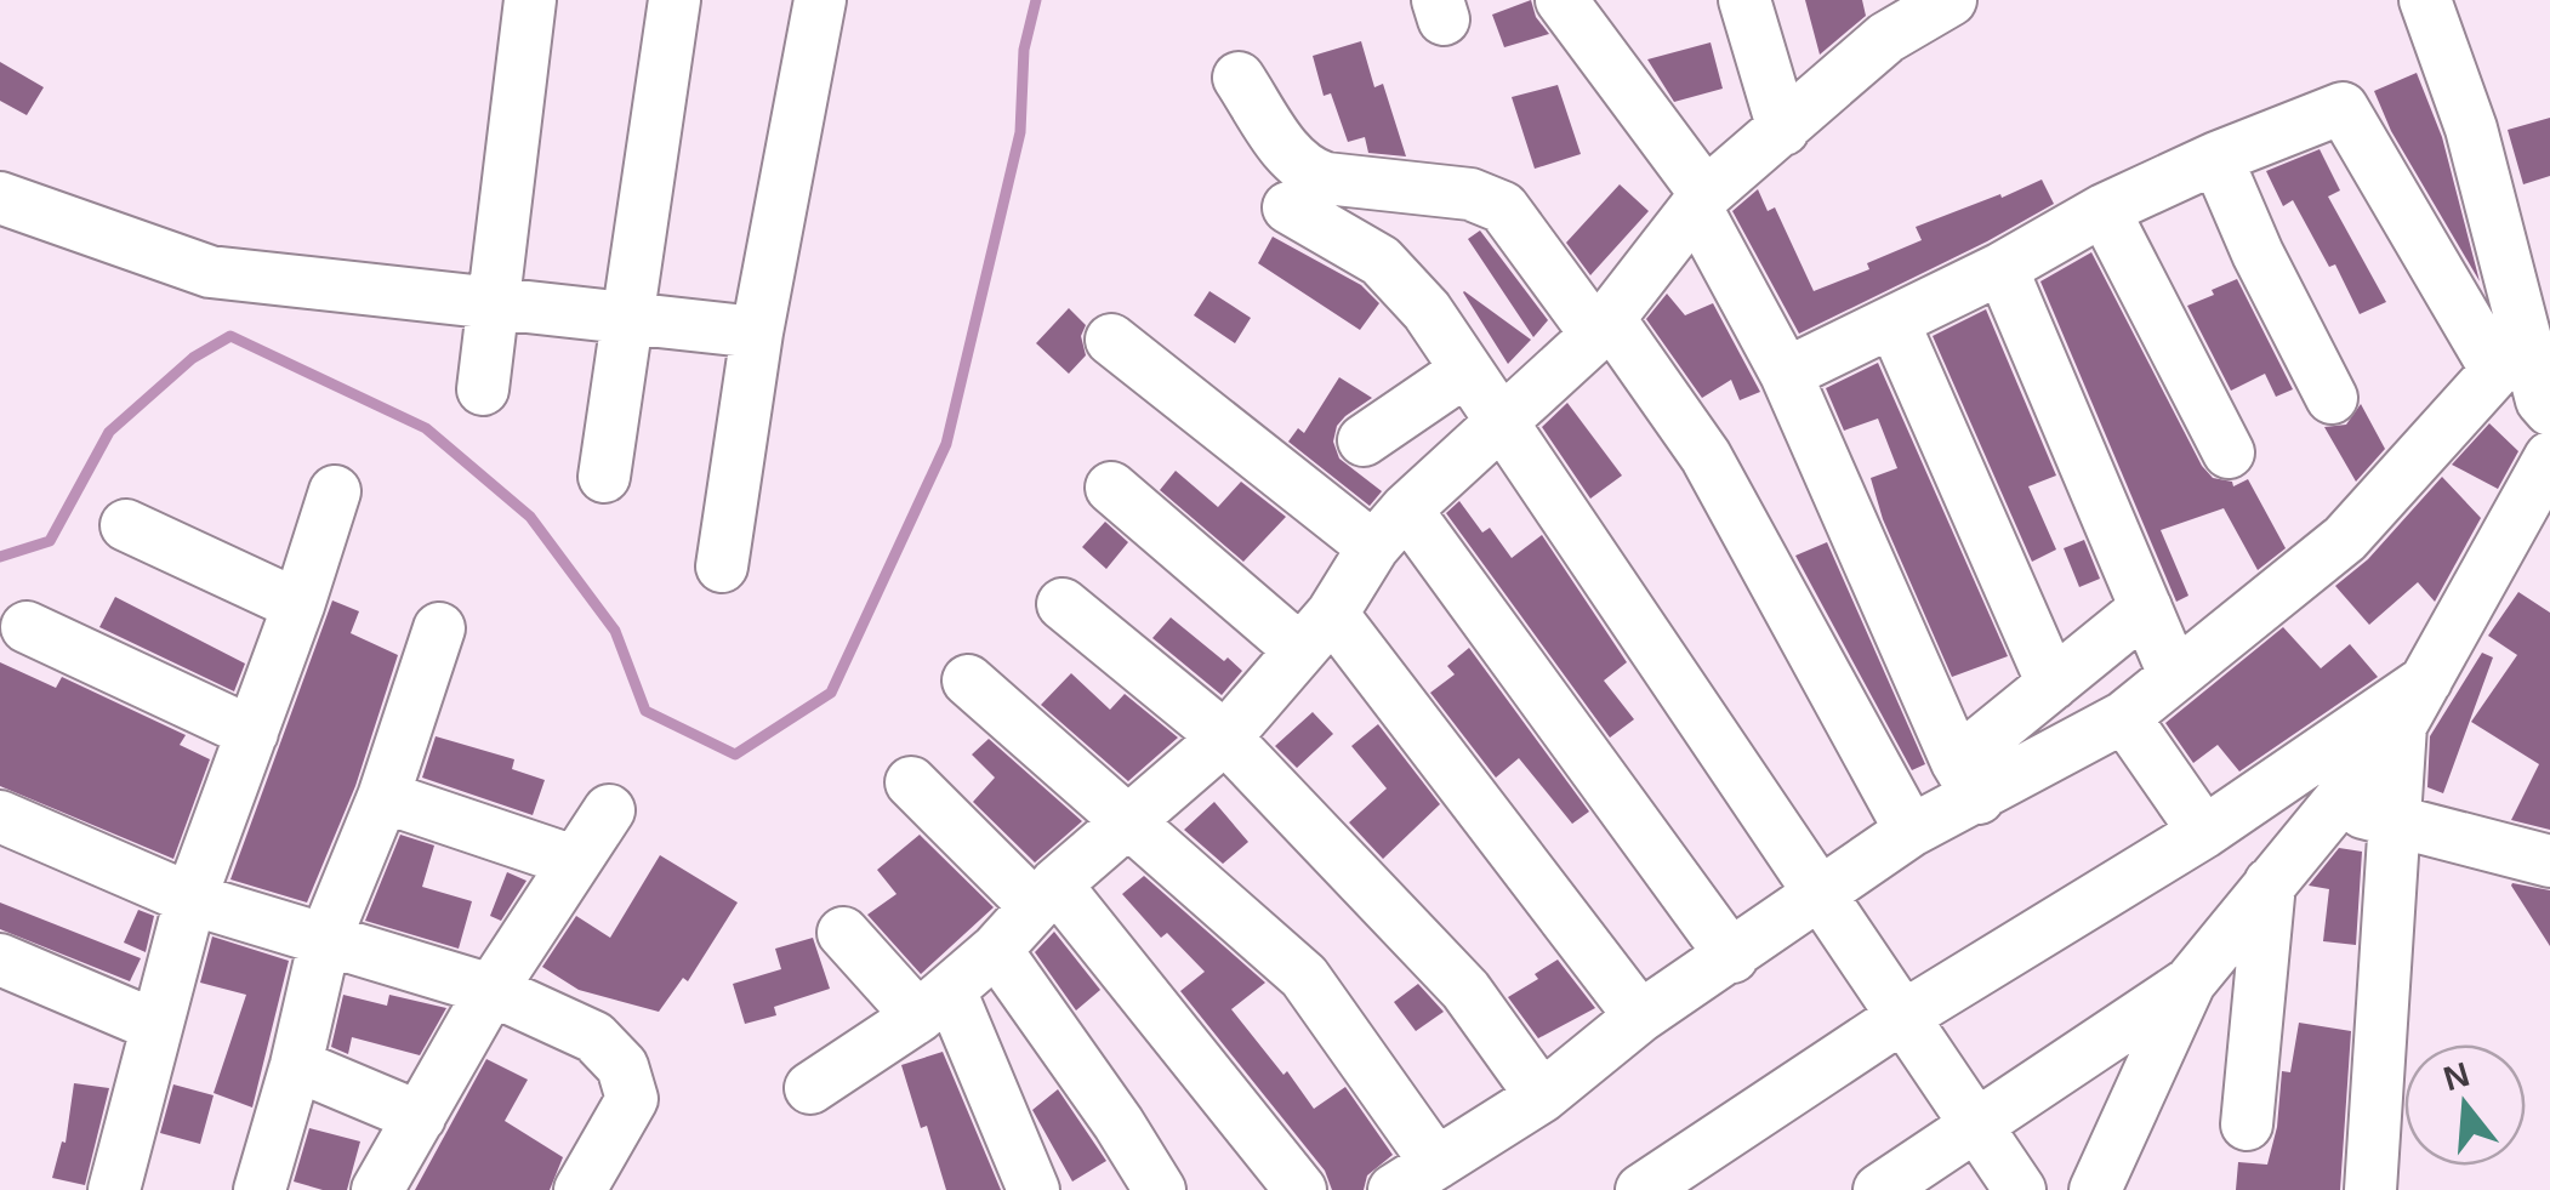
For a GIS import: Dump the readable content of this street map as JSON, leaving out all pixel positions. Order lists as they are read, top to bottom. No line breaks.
{"north":"top"}
